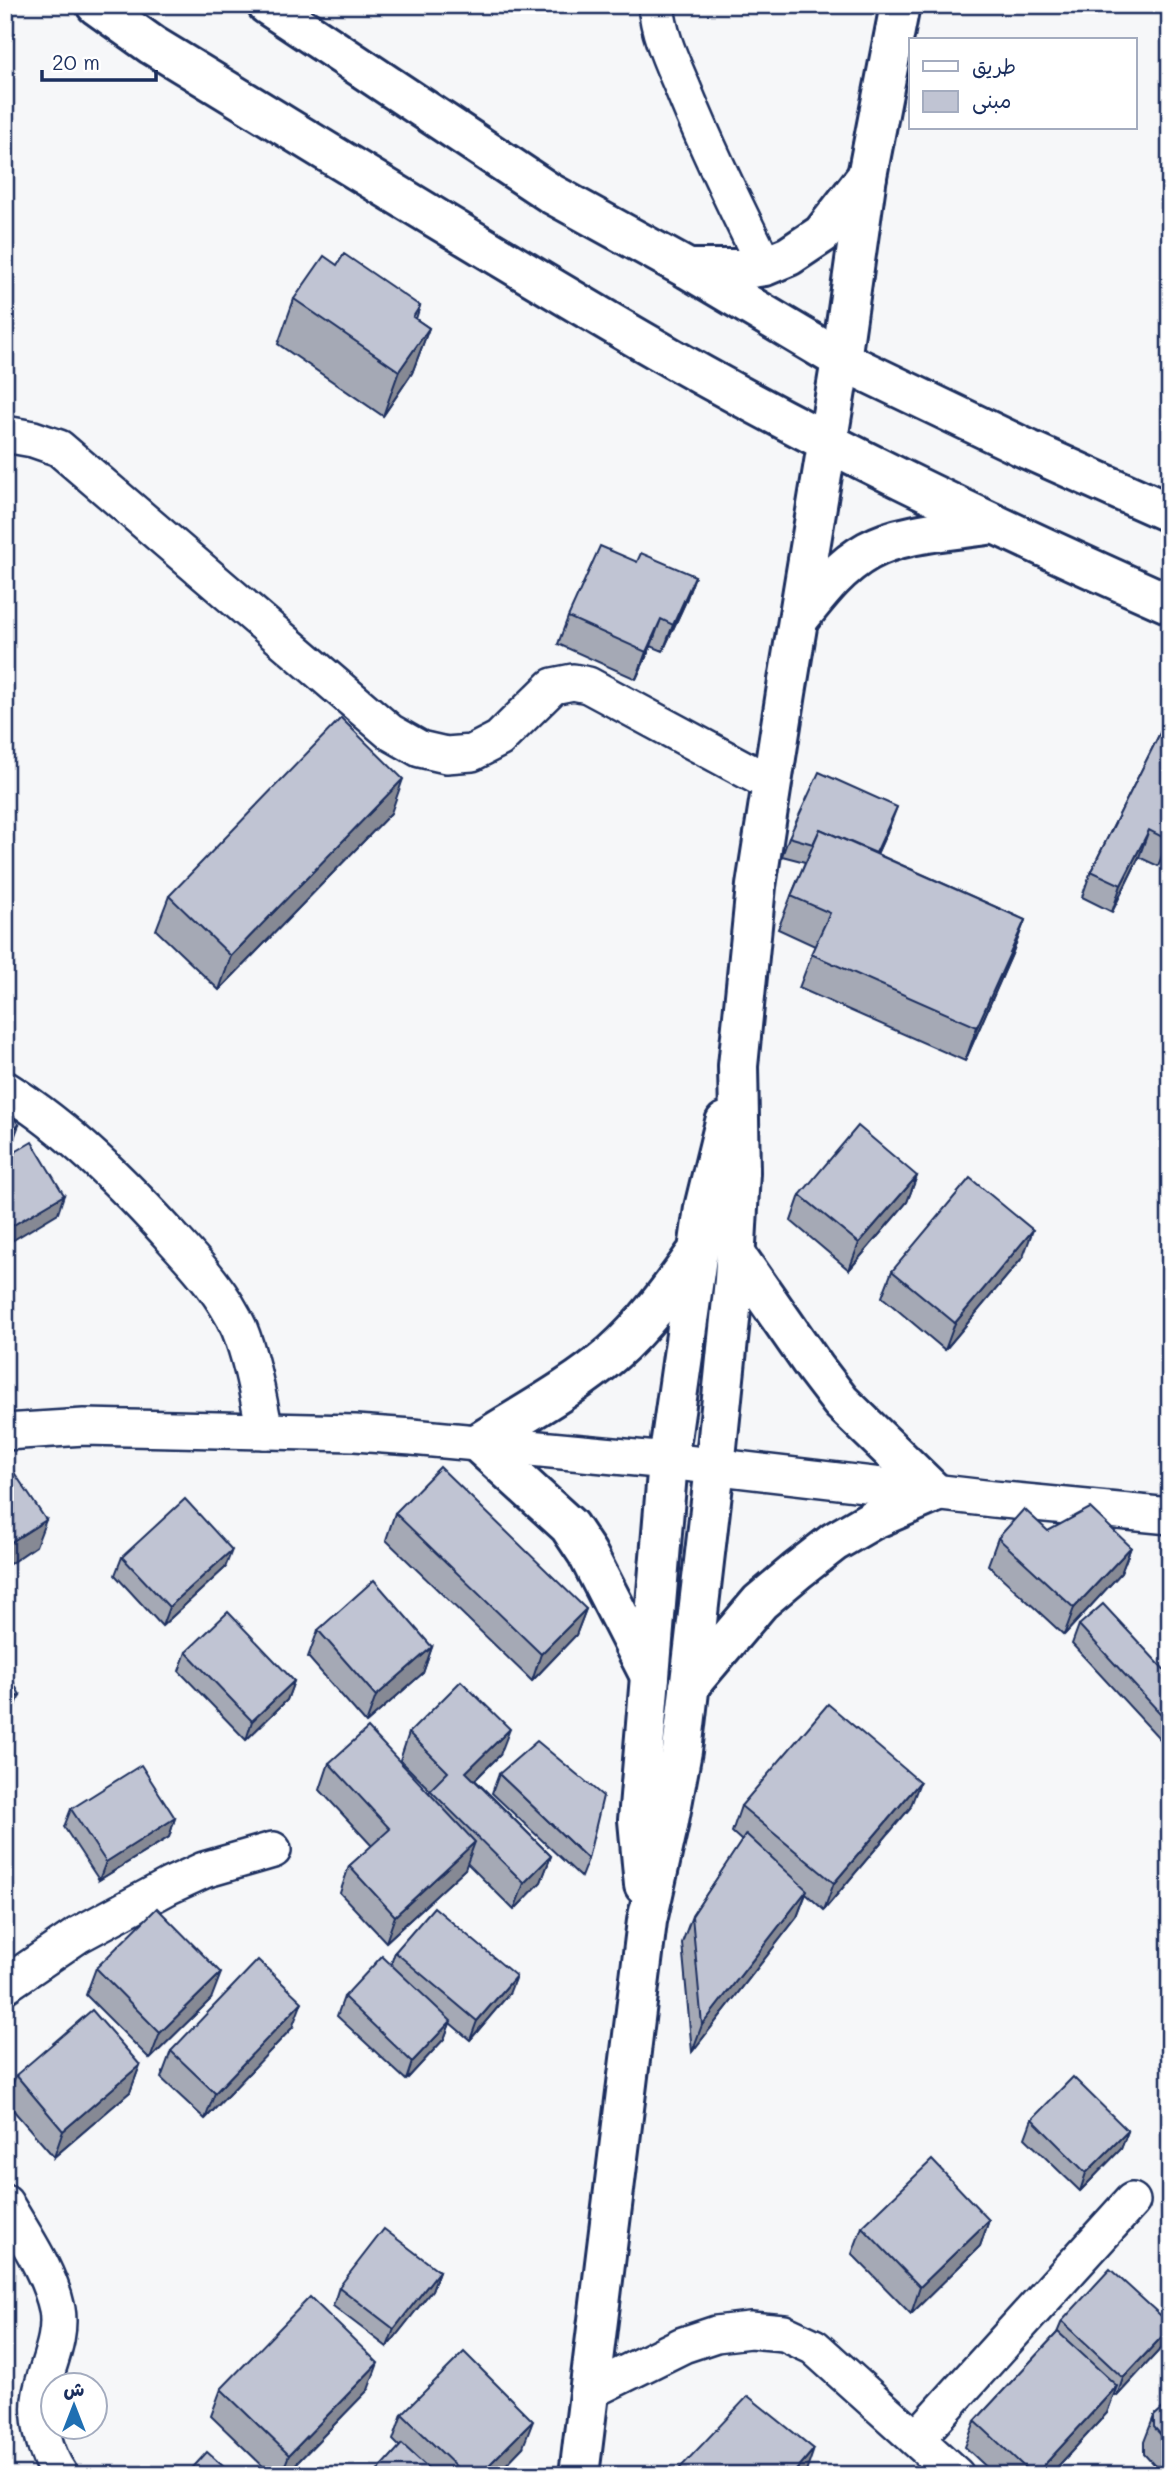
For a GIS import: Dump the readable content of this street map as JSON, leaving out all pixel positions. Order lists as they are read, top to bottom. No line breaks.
{"legend":["طريق","مبنى"],"scale_bar":"20 m","north":"top"}
